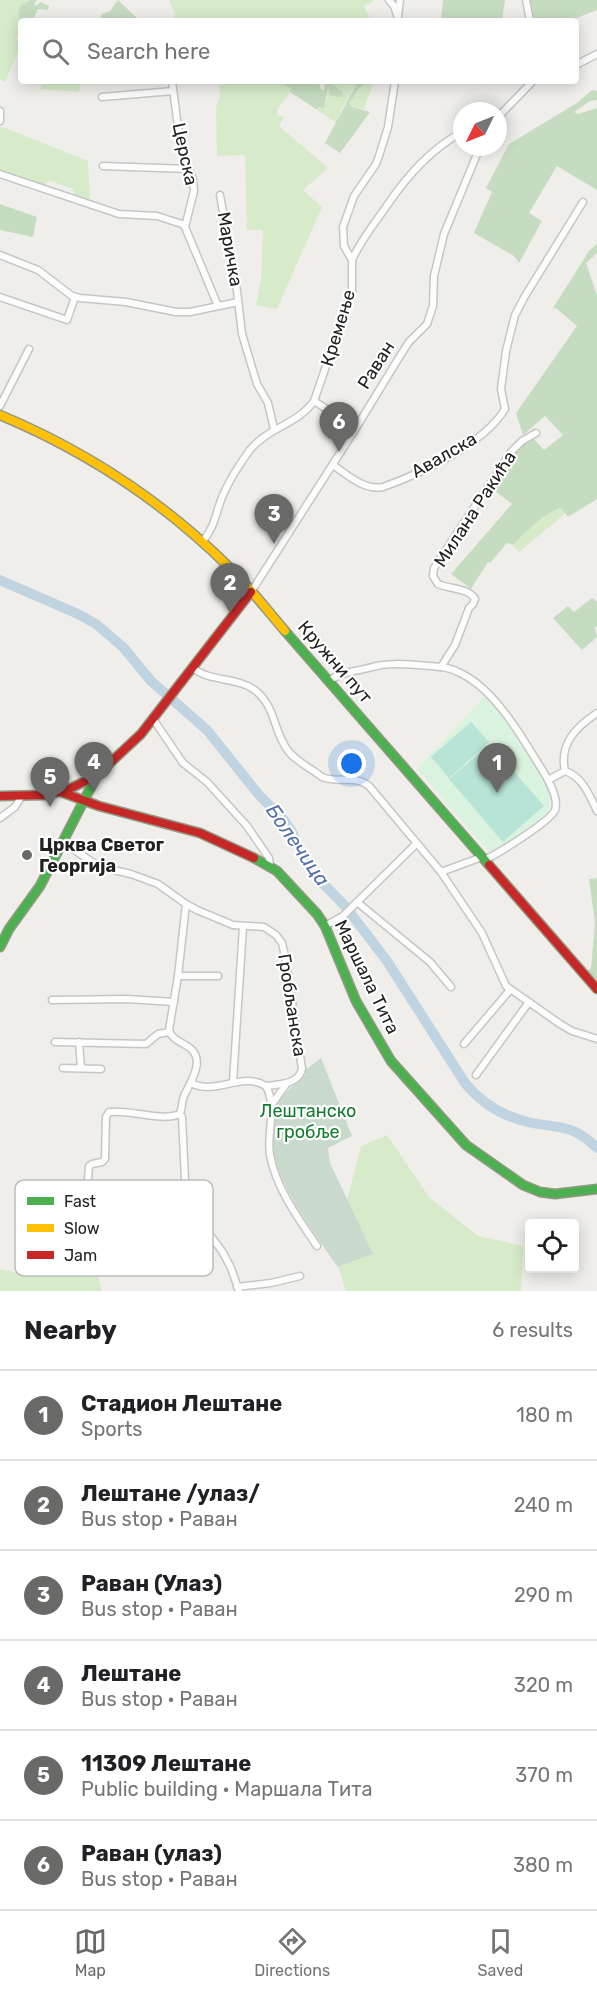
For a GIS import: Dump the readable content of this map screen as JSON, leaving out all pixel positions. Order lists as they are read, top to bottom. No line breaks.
{"streets":{"street":["Церска","Маричка","Кремење","Раван","Авалска","Милана Ракића","Кружни пут","Маршала Тита","Гробљанска"]},"crossings":[["Раван","Авалска"],["Раван","Кружни пут"],["Раван","Маршала Тита"],["Раван","Гробљанска"]],"water":["Болечица"],"parks":["Лештанско гробље"],"places":["Црква Светог Георгија"],"legend":["Fast","Slow","Jam"],"north":"bottom left","page":{"search":"Search here","pins":["6","3","2","4","1","5"],"heading":["Nearby","6 results"],"list":[{"mark":"1","name":"Стадион Лештане","note":"Sports","value":"180 m"},{"mark":"2","name":"Лештане /улаз/","note":"Bus stop · Раван","value":"240 m"},{"mark":"3","name":"Раван (Улаз)","note":"Bus stop · Раван","value":"290 m"},{"mark":"4","name":"Лештане","note":"Bus stop · Раван","value":"320 m"},{"mark":"5","name":"11309 Лештане","note":"Public building · Маршала Тита","value":"370 m"},{"mark":"6","name":"Раван (улаз)","note":"Bus stop · Раван","value":"380 m"}],"nav":["Map","Directions","Saved"]}}
